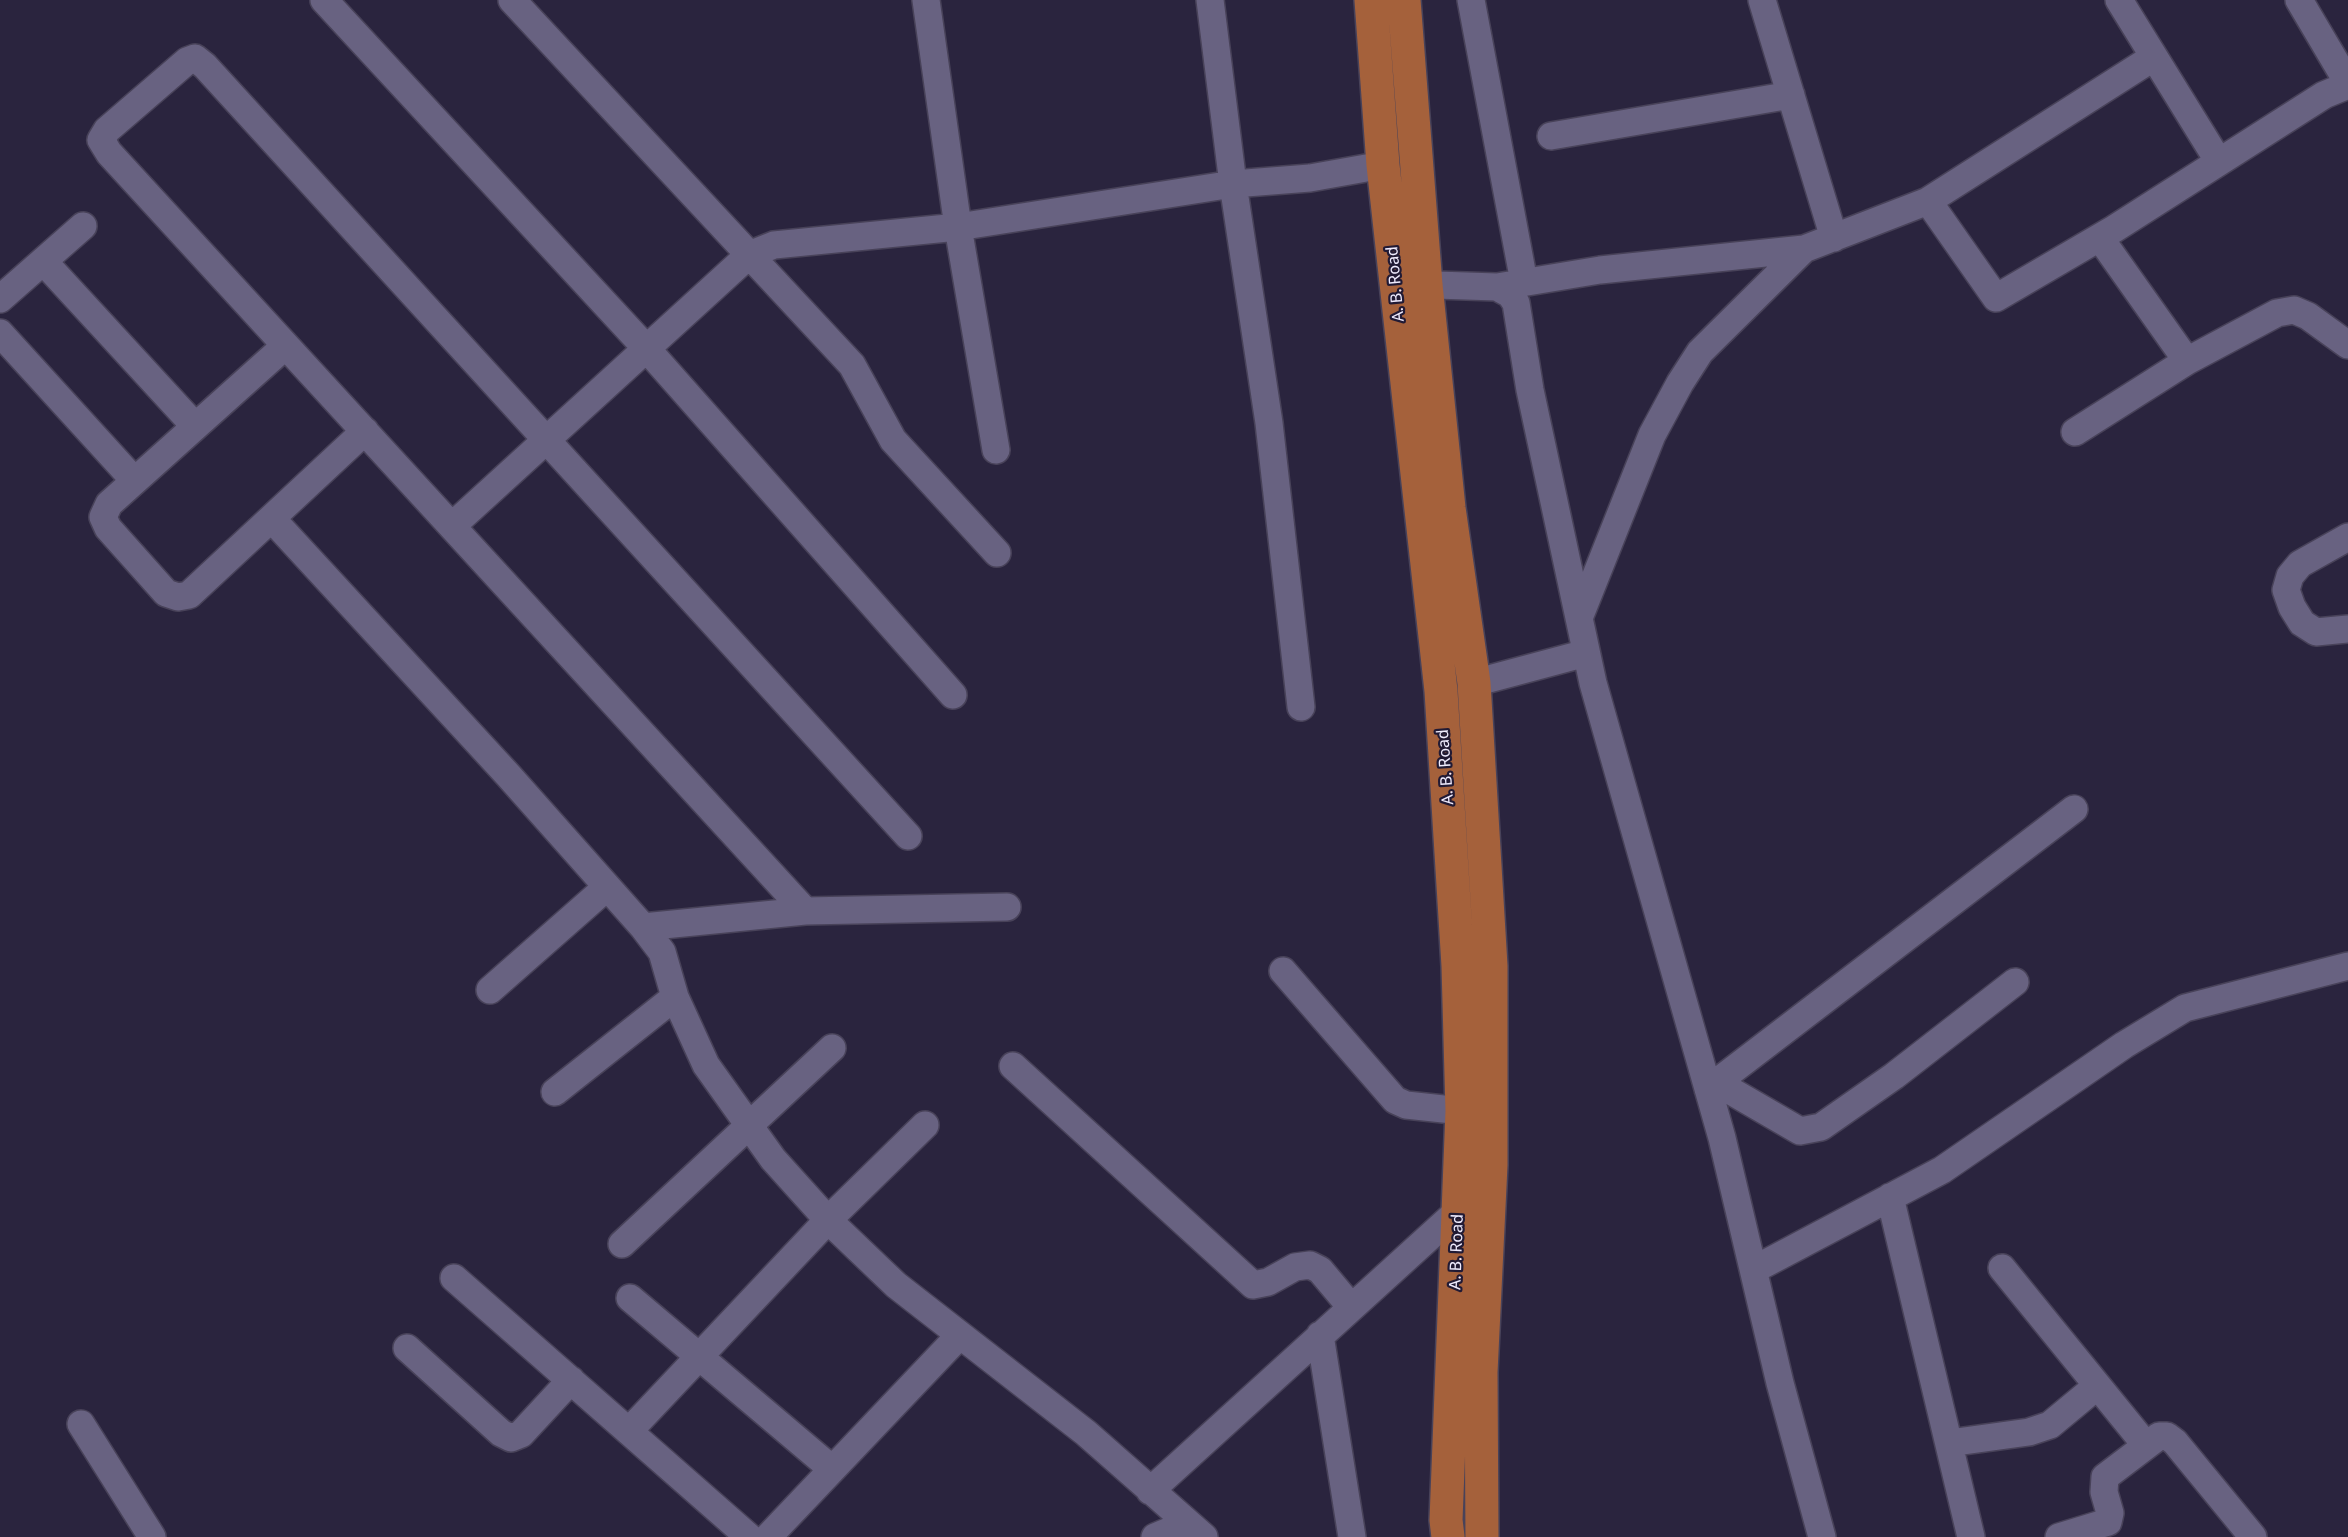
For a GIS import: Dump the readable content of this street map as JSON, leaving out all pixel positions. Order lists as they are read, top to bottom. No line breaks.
{"streets":{"main road":["A. B. Road"]}}
